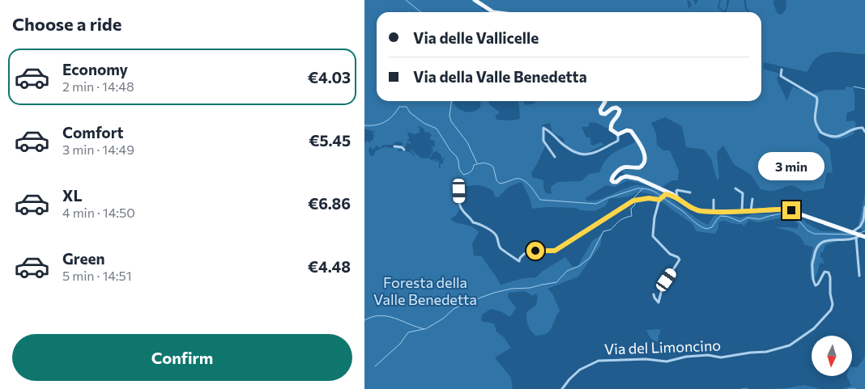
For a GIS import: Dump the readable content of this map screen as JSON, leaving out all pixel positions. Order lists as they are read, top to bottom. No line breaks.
{"streets":{"street":["Via del Limoncino"]},"parks":["Foresta della Valle Benedetta"],"north":"bottom","page":{"heading":"Choose a ride","banner":["Via delle Vallicelle","Via della Valle Benedetta"],"list":[{"name":"Economy","note":"2 min · 14:48","value":"€4.03"},{"name":"Comfort","note":"3 min · 14:49","value":"€5.45"},{"name":"XL","note":"4 min · 14:50","value":"€6.86"},{"name":"Green","note":"5 min · 14:51","value":"€4.48"}],"bubble":"3 min","buttons":"Confirm"}}
